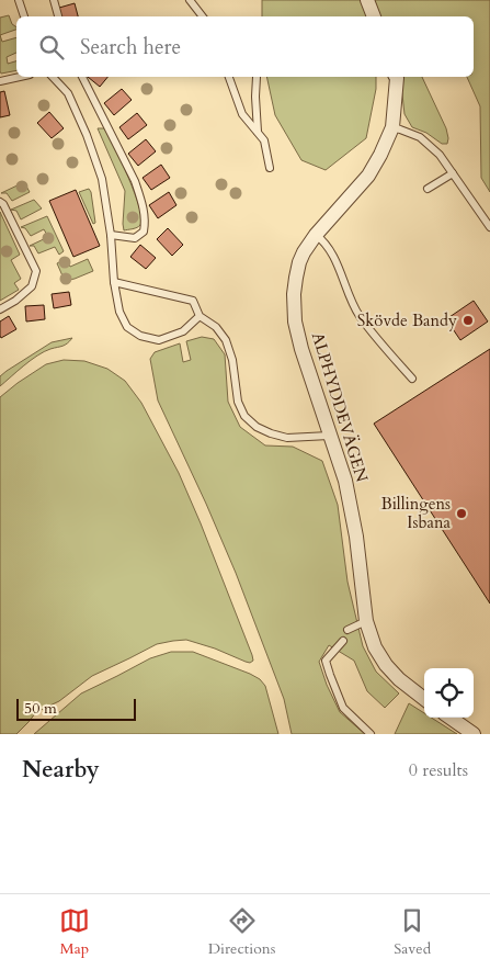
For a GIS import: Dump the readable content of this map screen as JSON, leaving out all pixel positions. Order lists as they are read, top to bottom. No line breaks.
{"streets":{"street":["ALPHYDDEVÄGEN"]},"places":["Skövde Bandy","Billingens Isbana"],"scale_bar":"50 m","page":{"search":"Search here","scale":"50 m","heading":["Nearby","0 results"],"nav":["Map","Directions","Saved"]}}
